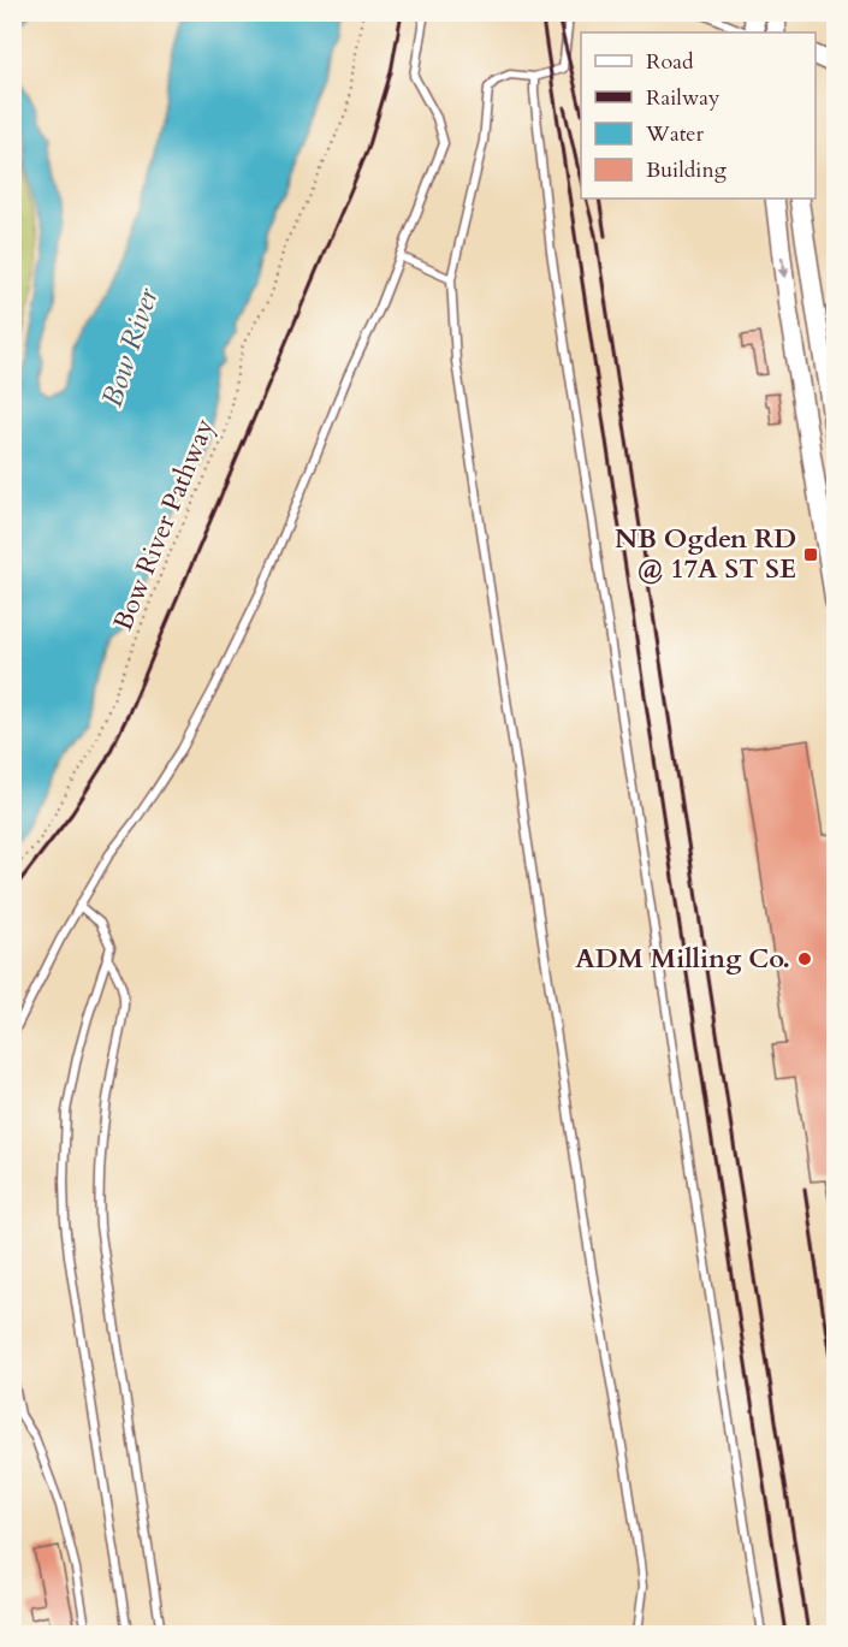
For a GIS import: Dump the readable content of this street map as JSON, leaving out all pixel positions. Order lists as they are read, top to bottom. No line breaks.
{"streets":{"path":["Bow River Pathway"]},"water":["Bow River"],"places":{"transit":["NB Ogden RD @ 17A ST SE"],"other":["ADM Milling Co."]},"legend":["Road","Railway","Water","Building"]}
